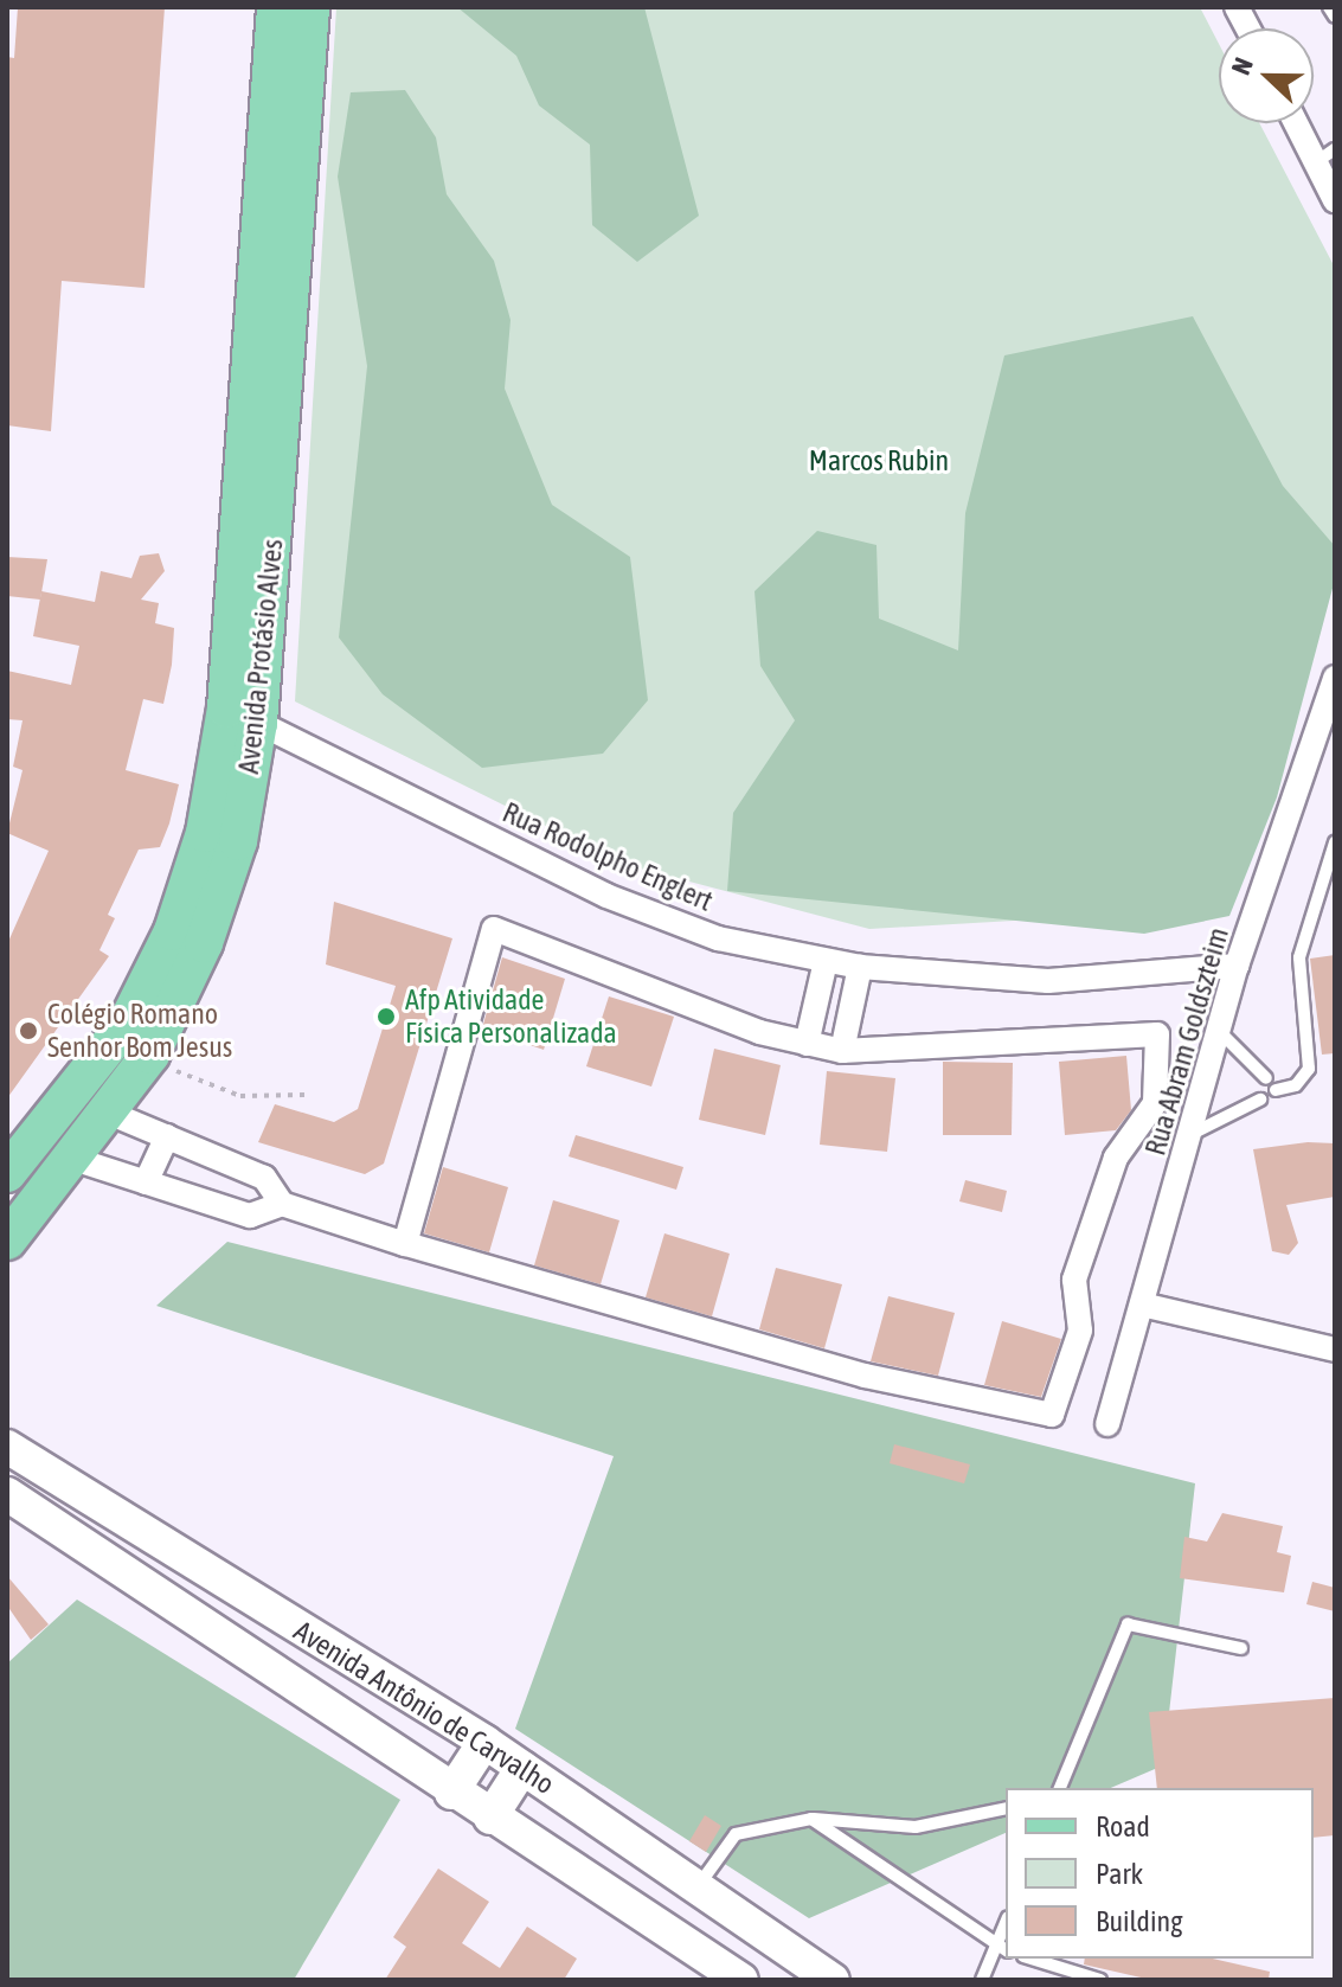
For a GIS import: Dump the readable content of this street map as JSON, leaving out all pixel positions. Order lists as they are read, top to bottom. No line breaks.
{"streets":{"main road":["Avenida Protásio Alves","Avenida Antônio de Carvalho"],"street":["Rua Rodolpho Englert","Rua Abram Goldszteim"]},"crossings":[["Avenida Protásio Alves","Rua Rodolpho Englert"],["Rua Rodolpho Englert","Rua Abram Goldszteim"]],"parks":["Marcos Rubin"],"places":["Afp Atividade Física Personalizada","Colégio Romano Senhor Bom Jesus"],"legend":["Road","Park","Building"],"north":"left"}
